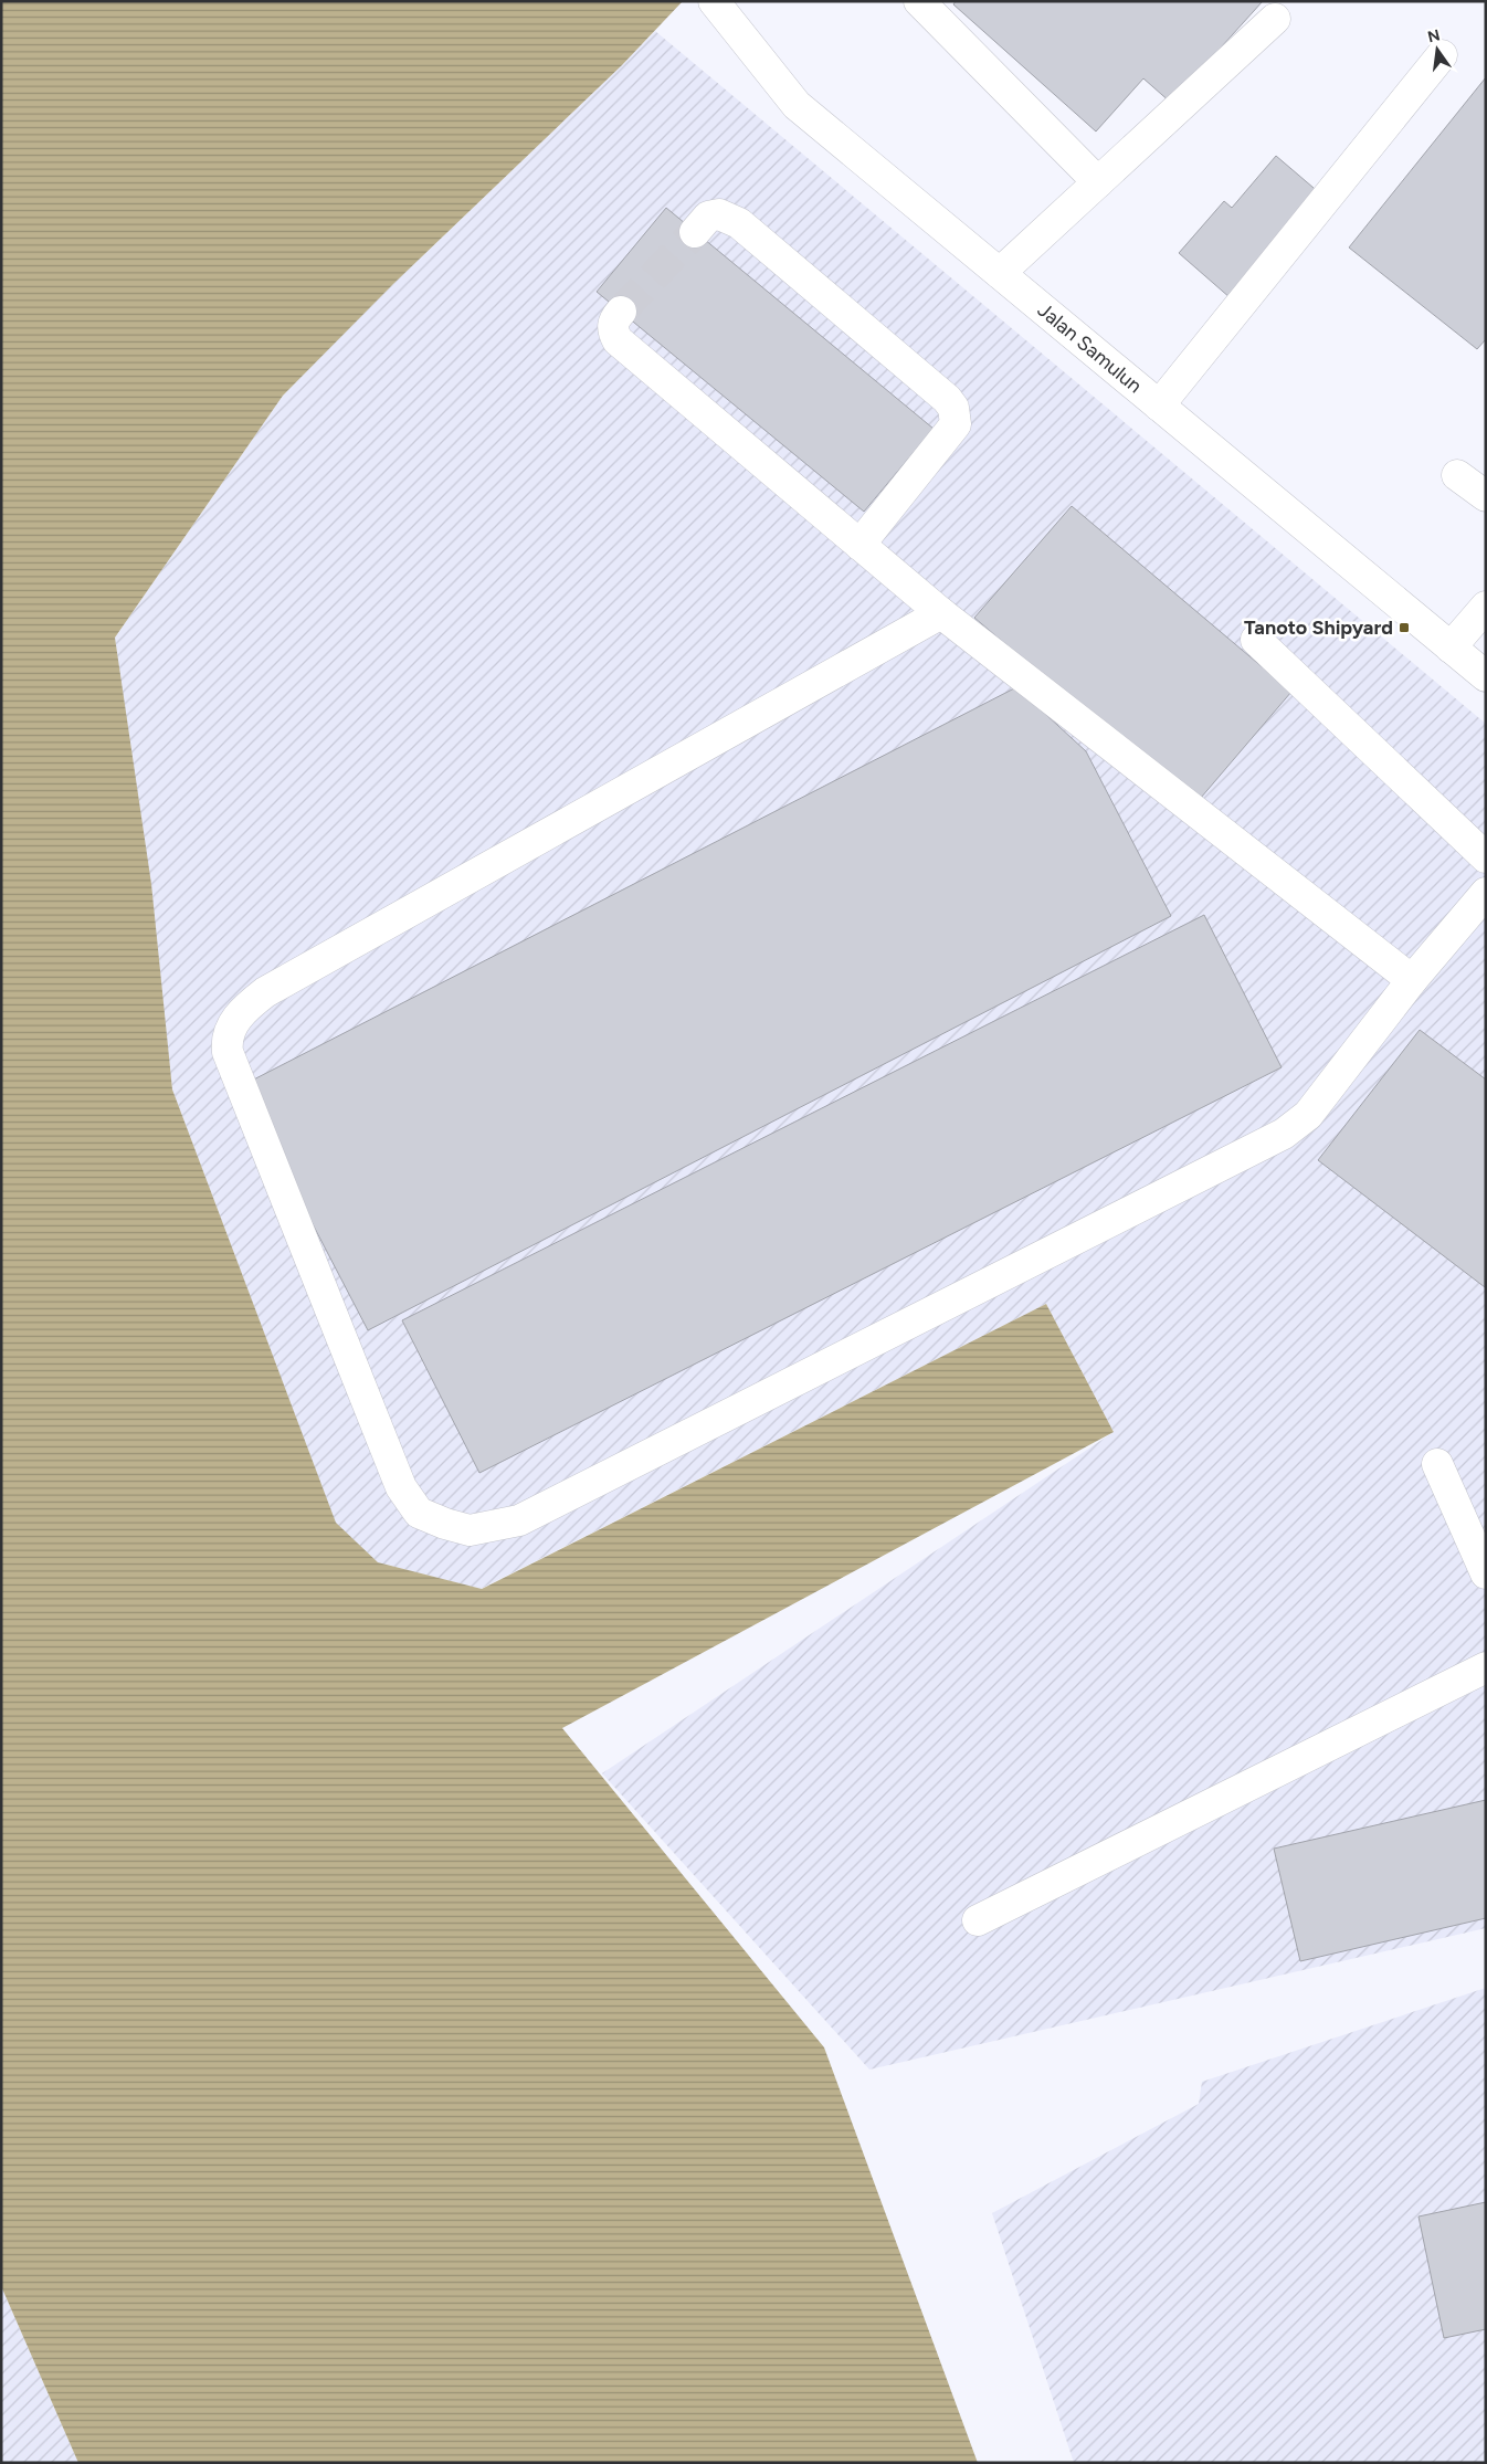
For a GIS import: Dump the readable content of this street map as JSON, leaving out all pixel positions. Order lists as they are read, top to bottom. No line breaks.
{"streets":{"street":["Jalan Samulun"]},"places":{"transit":["Tanoto Shipyard"]},"north":"top"}
